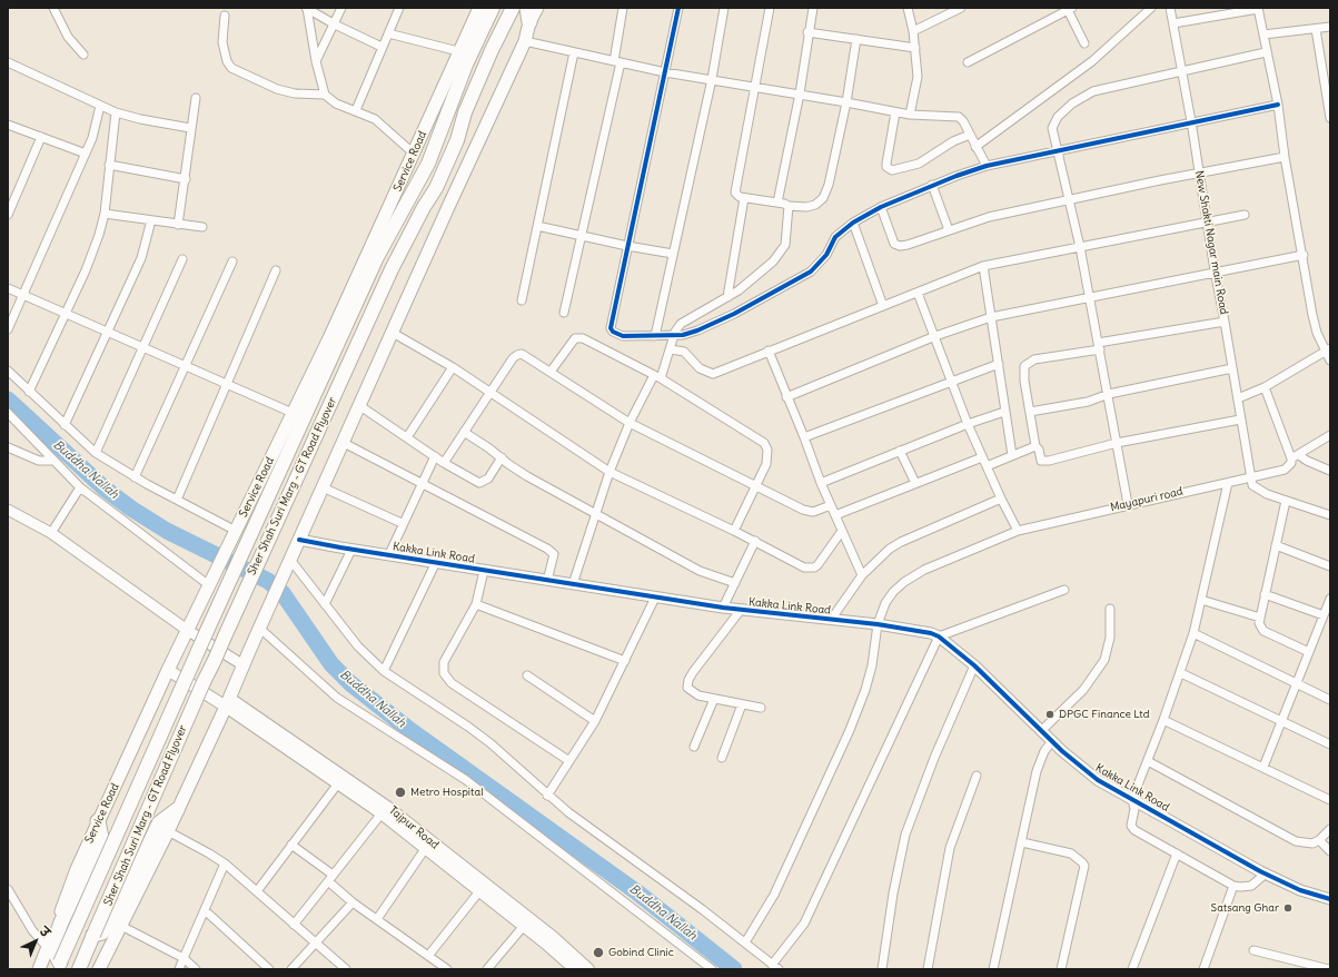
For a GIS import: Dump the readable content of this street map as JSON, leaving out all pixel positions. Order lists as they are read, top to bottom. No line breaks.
{"streets":{"highway":["Sher Shah Suri Marg - GT Road Flyover"],"main road":["Service Road","Tajpur Road"],"street":["New Shakti Nagar main Road","Mayapuri road","Kakka Link Road"]},"crossings":[["New Shakti Nagar main Road","Mayapuri road"],["Mayapuri road","Kakka Link Road"]],"water":["Buddha Nallah"],"places":["DPGC Finance Ltd","Metro Hospital","Satsang Ghar","Gobind Clinic"],"north":"top right"}
